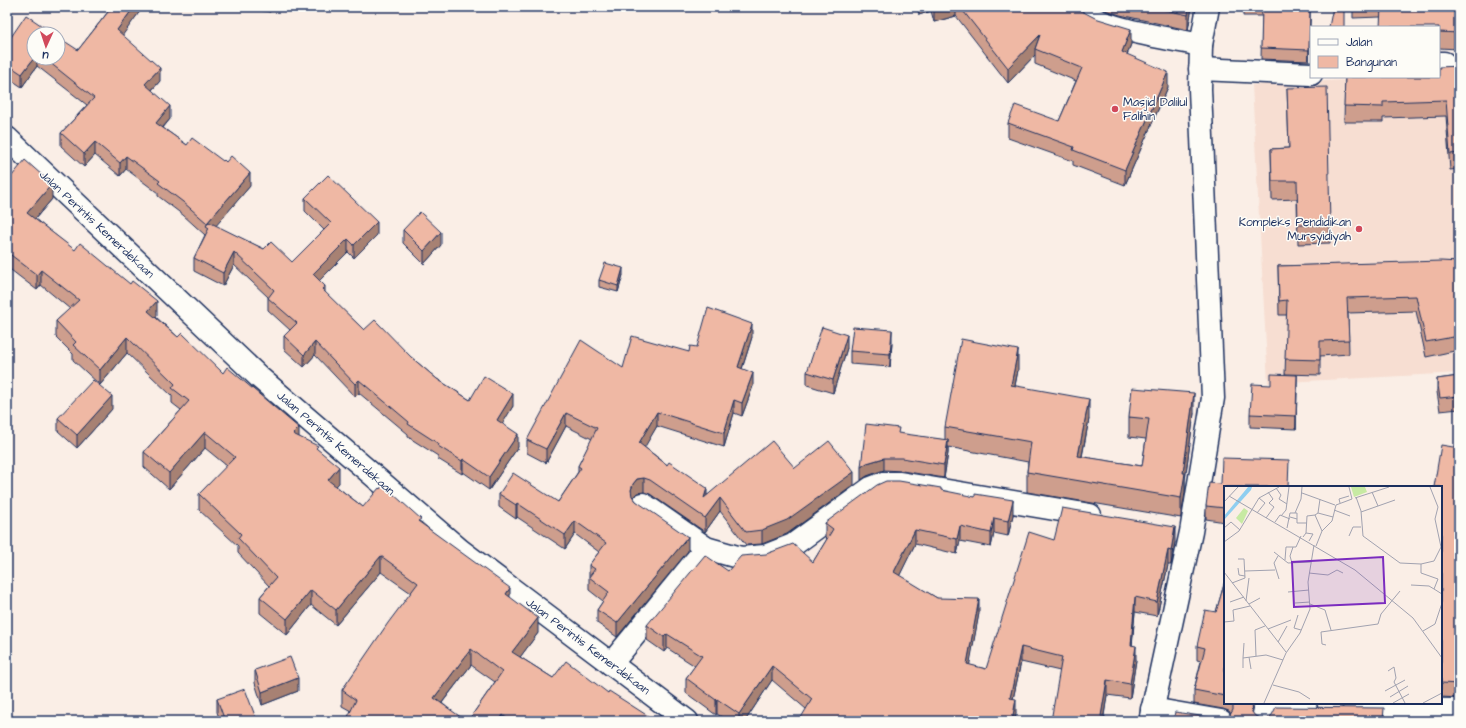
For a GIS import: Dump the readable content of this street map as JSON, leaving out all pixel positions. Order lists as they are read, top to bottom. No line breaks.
{"streets":{"street":["Jalan Perintis Kemerdekaan"]},"places":["Masjid Dalilul Falihin","Kompleks Pendidikan Mursyidiyah"],"legend":["Jalan","Bangunan"],"north":"bottom"}
